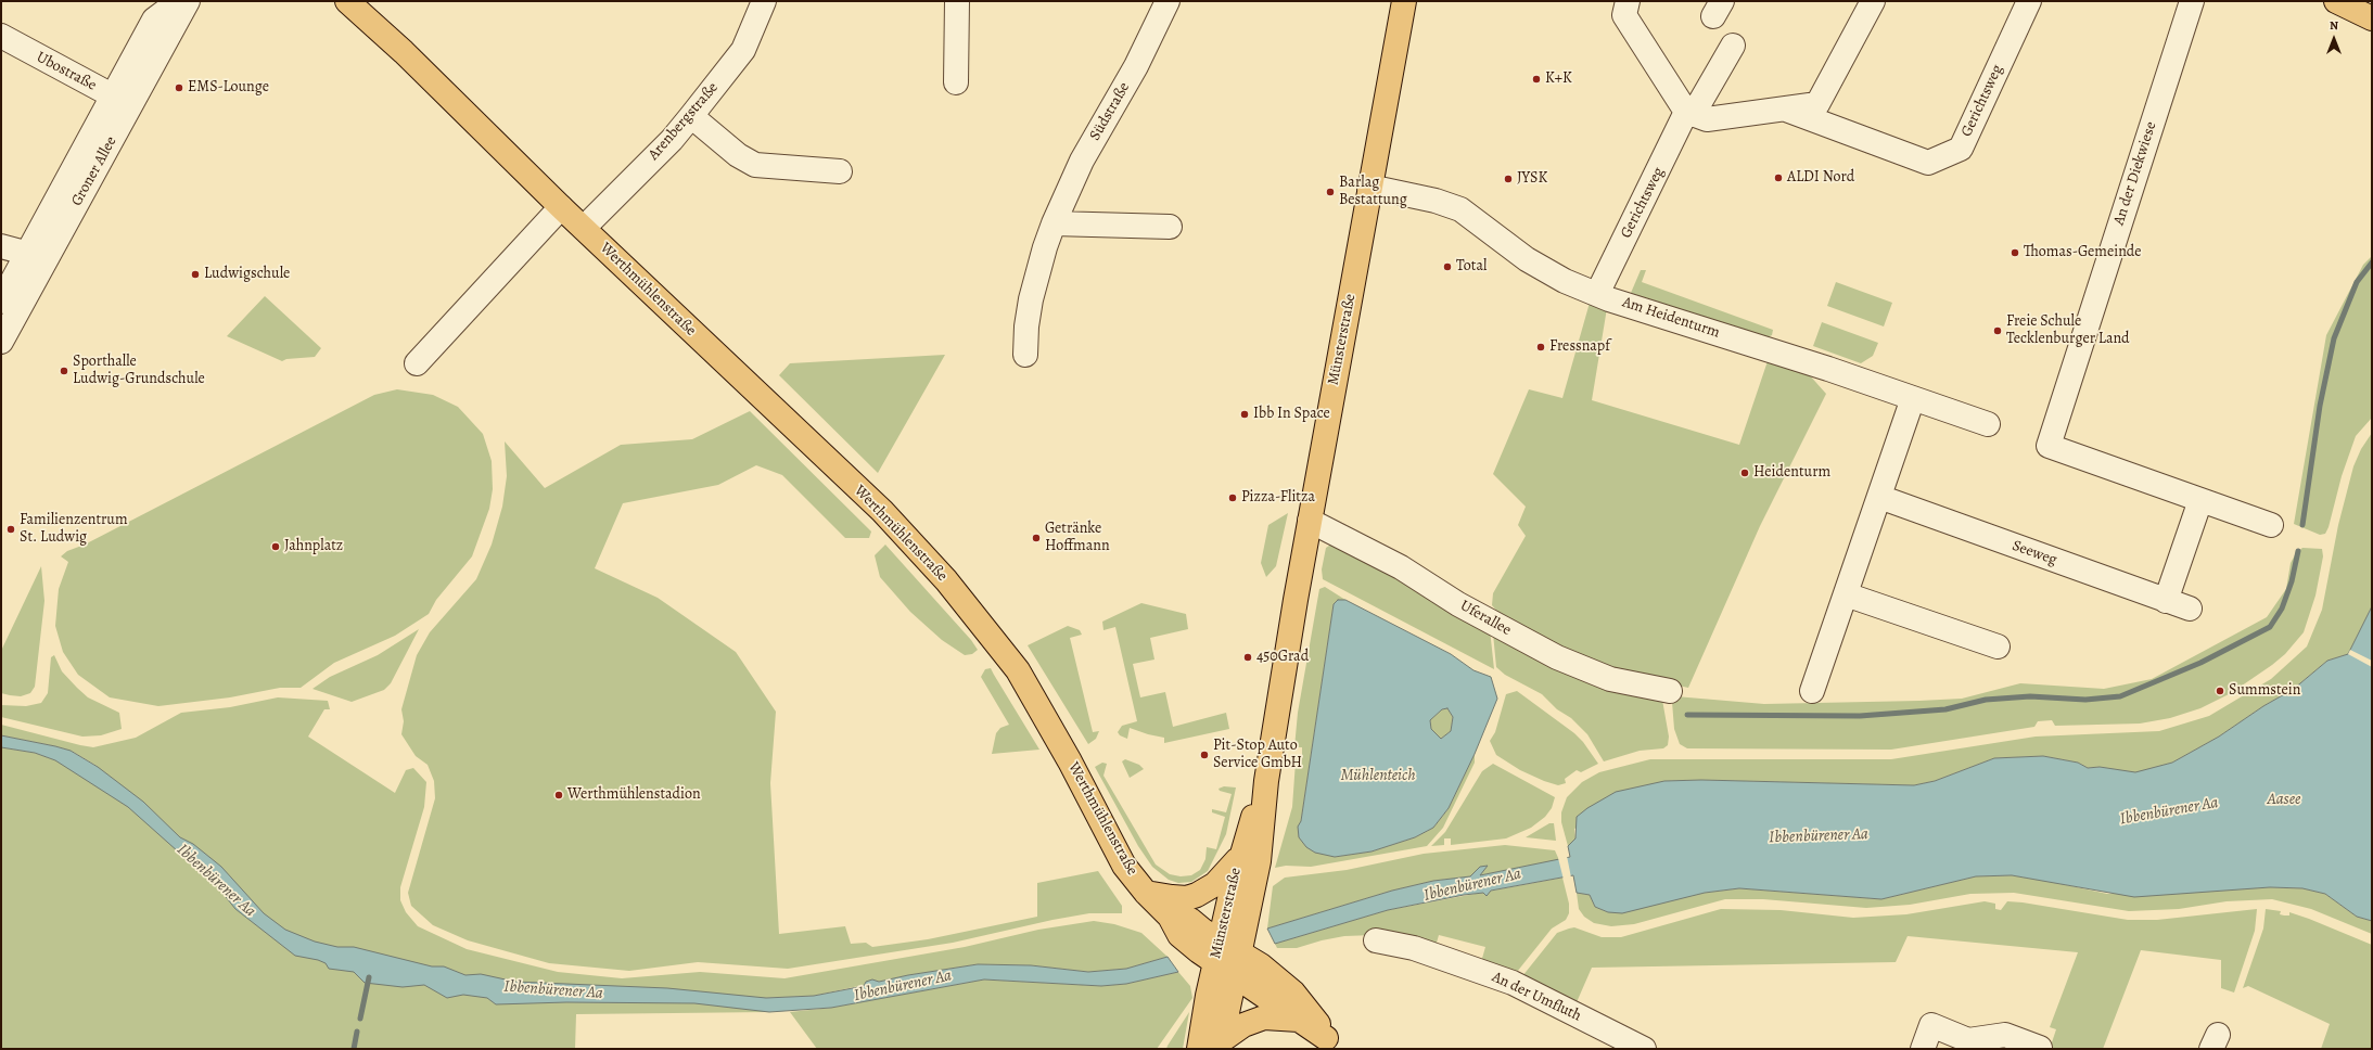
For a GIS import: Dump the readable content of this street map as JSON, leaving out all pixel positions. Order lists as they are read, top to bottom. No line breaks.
{"streets":{"main road":["Werthmühlenstraße","Münsterstraße"],"street":["Ubostraße","Gerichtsweg","Südstraße","Arenbergstraße","Groner Allee","An der Diekwiese","Am Heidenturm","Seeweg","Uferallee","An der Umfluth"]},"crossings":[["Ubostraße","Groner Allee"],["Gerichtsweg","Am Heidenturm"],["Arenbergstraße","Werthmühlenstraße"],["Werthmühlenstraße","Münsterstraße"],["Am Heidenturm","Münsterstraße"],["Münsterstraße","Uferallee"]],"water":["Mühlenteich","Aasee","Ibbenbürener Aa"],"places":["K+K","EMS-Lounge","ALDI Nord","JYSK","Barlag Bestattung","Thomas-Gemeinde","Total","Ludwigschule","Freie Schule Tecklenburger Land","Fressnapf","Sporthalle Ludwig-Grundschule","Ibb In Space","Heidenturm","Pizza-Flitza","Familienzentrum St. Ludwig","Getränke Hoffmann","Jahnplatz","450Grad","Summstein","Pit-Stop Auto Service GmbH","Werthmühlenstadion"],"north":"top"}
